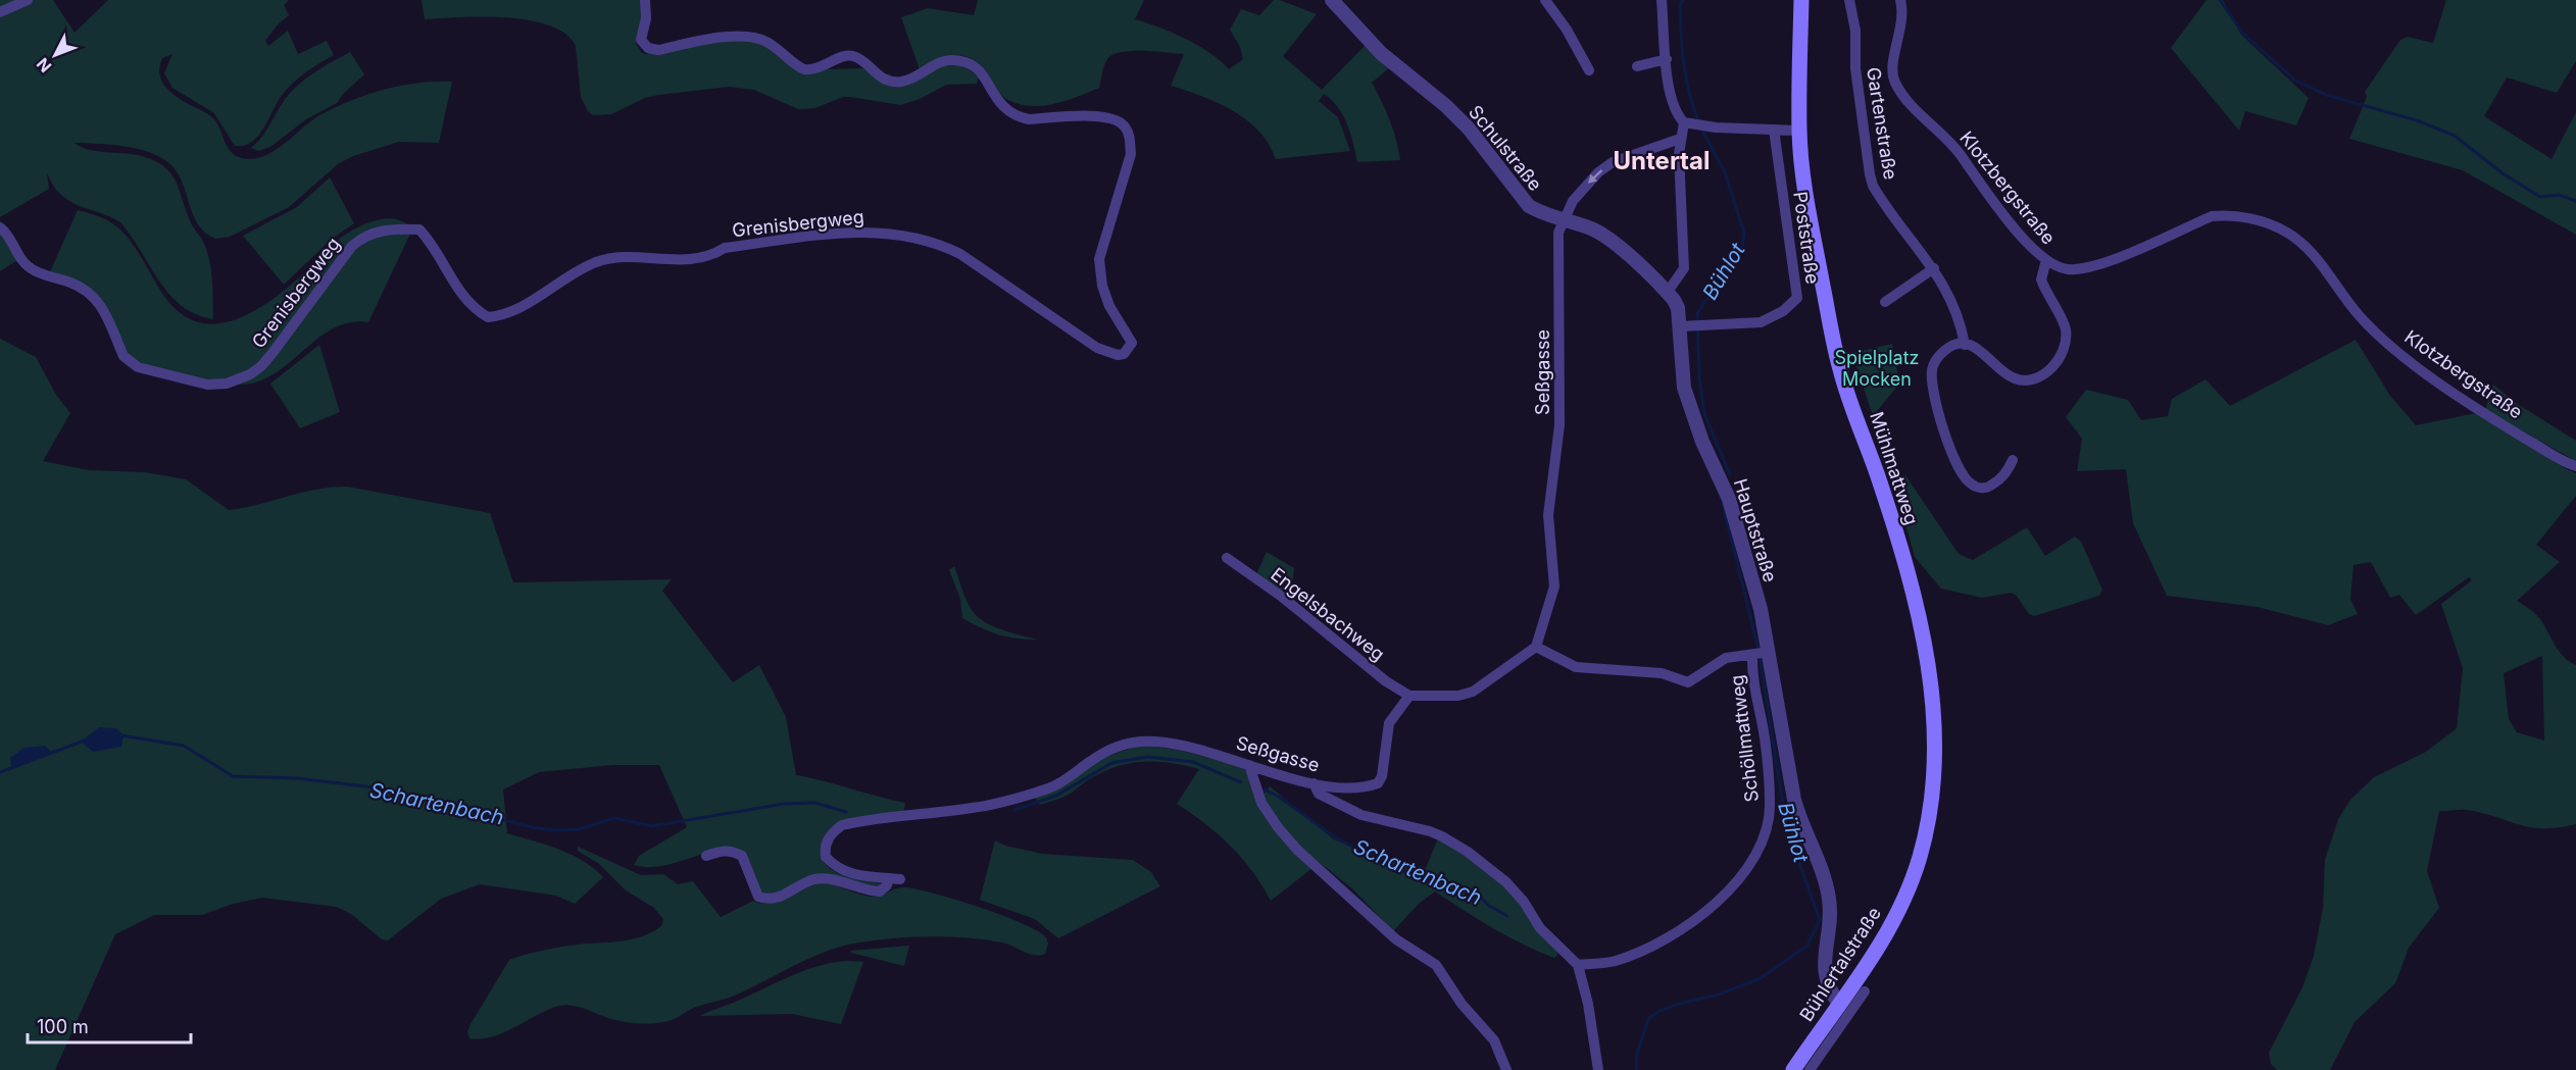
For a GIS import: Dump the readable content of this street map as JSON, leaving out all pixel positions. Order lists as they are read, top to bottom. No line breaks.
{"streets":{"main road":["Mühlmattweg","Bühlertalstraße"],"street":["Gartenstraße","Schulstraße","Klotzbergstraße","Grenisbergweg","Poststraße","Seßgasse","Hauptstraße","Engelsbachweg","Schöllmattweg"]},"crossings":[["Schulstraße","Seßgasse"],["Schulstraße","Hauptstraße"],["Poststraße","Hauptstraße"],["Seßgasse","Engelsbachweg"],["Mühlmattweg","Bühlertalstraße"],["Hauptstraße","Schöllmattweg"],["Hauptstraße","Bühlertalstraße"]],"districts":["Untertal"],"water":["Bühlot","Schartenbach"],"parks":["Spielplatz Mocken"],"scale_bar":"100 m","north":"bottom left"}
